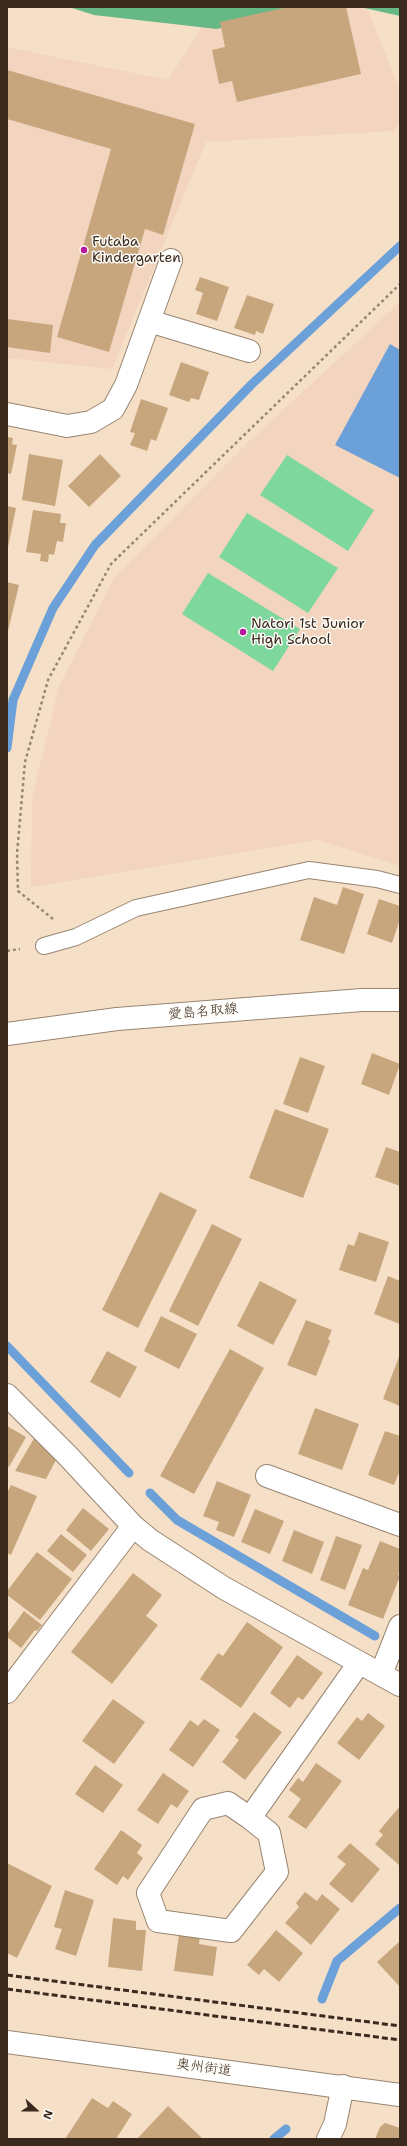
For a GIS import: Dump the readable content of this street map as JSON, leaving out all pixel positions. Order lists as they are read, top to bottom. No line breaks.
{"streets":{"street":["愛島名取線","奥州街道"]},"places":["Futaba Kindergarten","Natori 1st Junior High School"],"north":"right"}
